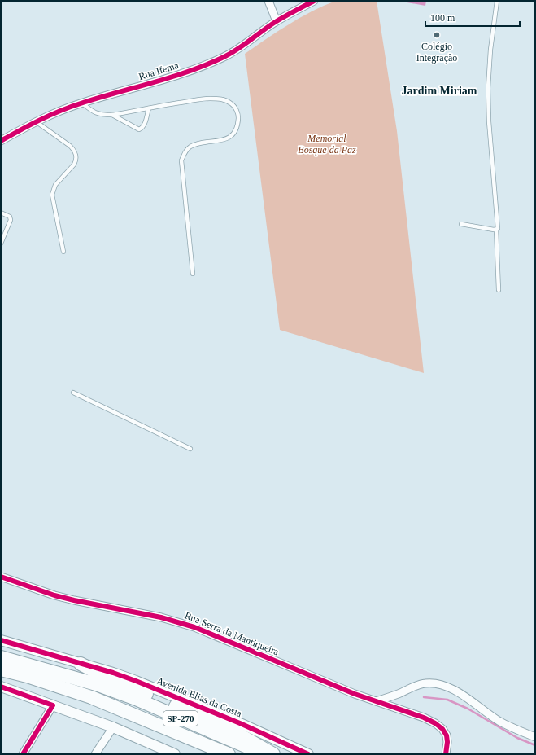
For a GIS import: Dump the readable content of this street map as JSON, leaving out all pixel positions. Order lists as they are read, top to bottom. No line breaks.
{"streets":{"highway":["SP-270"],"main road":["Avenida Elias da Costa"],"street":["Rua Ifema","Rua Serra da Mantiqueira"]},"districts":["Jardim Miriam"],"parks":["Memorial Bosque da Paz"],"places":["Colégio Integração"],"scale_bar":"100 m"}
